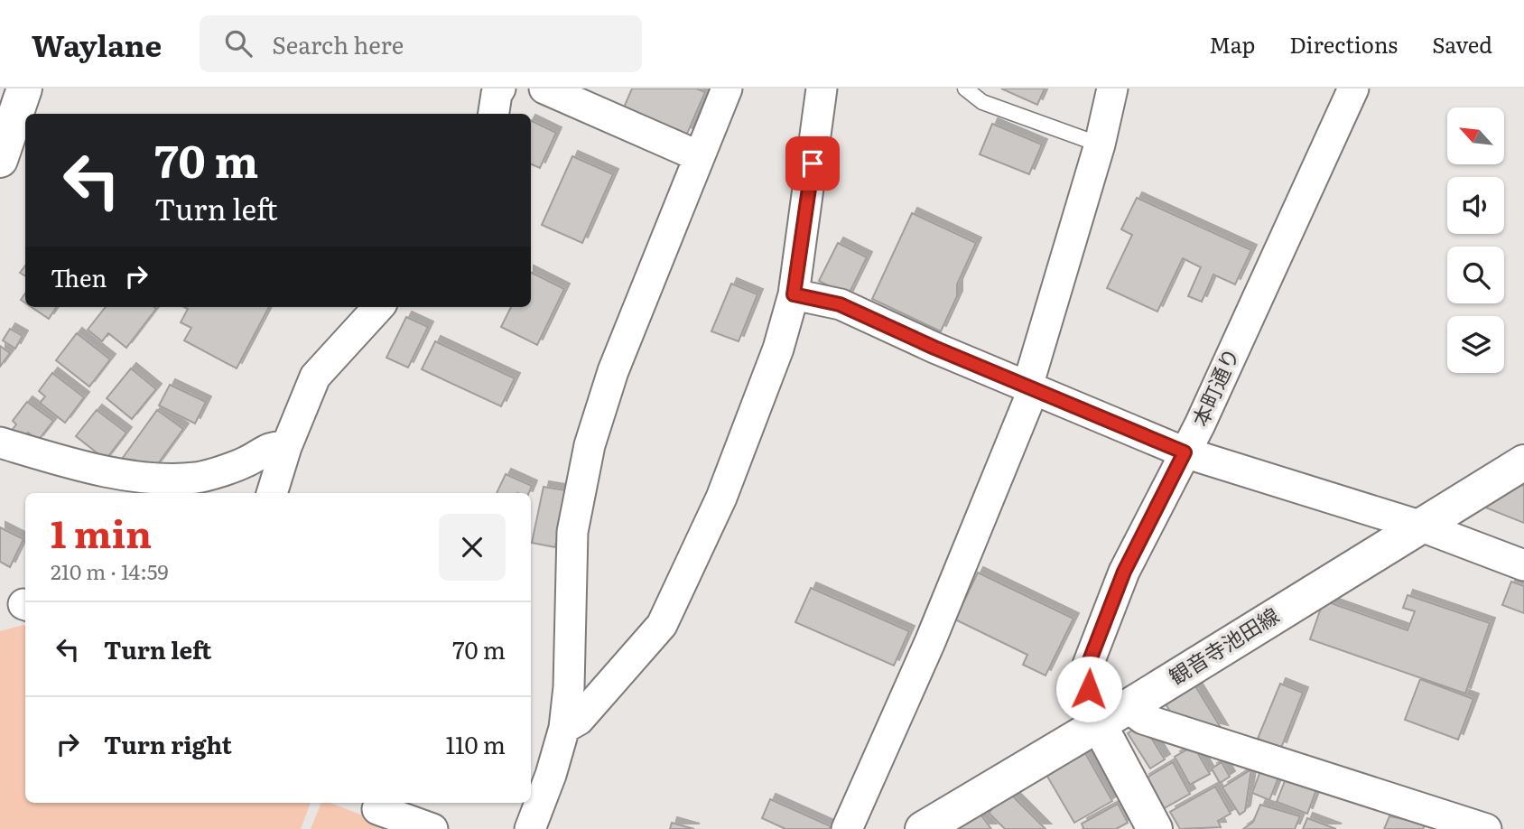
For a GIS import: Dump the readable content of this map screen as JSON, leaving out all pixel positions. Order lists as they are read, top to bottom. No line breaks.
{"streets":{"main road":["観音寺池田線"],"street":["本町通り"]},"crossings":[["本町通り","観音寺池田線"]],"north":"top left","page":{"header":"Waylane","search":"Search here","nav":["Map","Directions","Saved"],"turn":["70 m","Turn left"],"then":"Then","heading":["1 min","210 m · 14:59"],"list":[{"name":"Turn left","value":"70 m"},{"name":"Turn right","value":"110 m"}]}}
